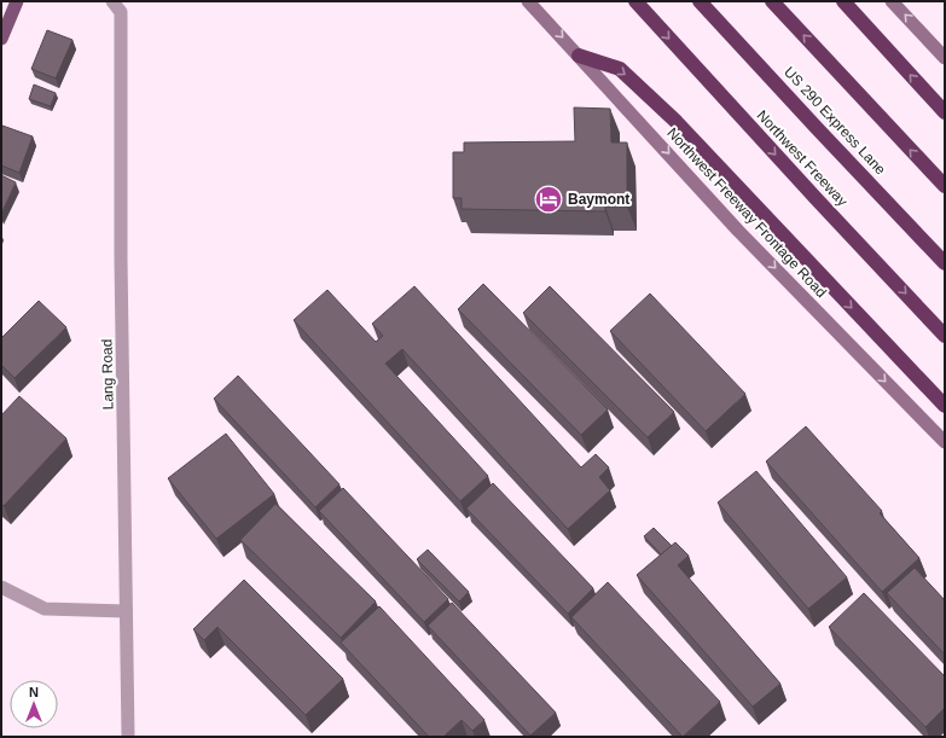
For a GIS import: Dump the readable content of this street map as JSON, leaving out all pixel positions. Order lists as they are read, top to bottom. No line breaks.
{"streets":{"highway":["US 290 Express Lane","Northwest Freeway"],"main road":["Northwest Freeway Frontage Road"],"street":["Lang Road"]},"one_way":["Northwest Freeway Frontage Road"],"places":{"hotel":["Baymont"]},"north":"top"}
